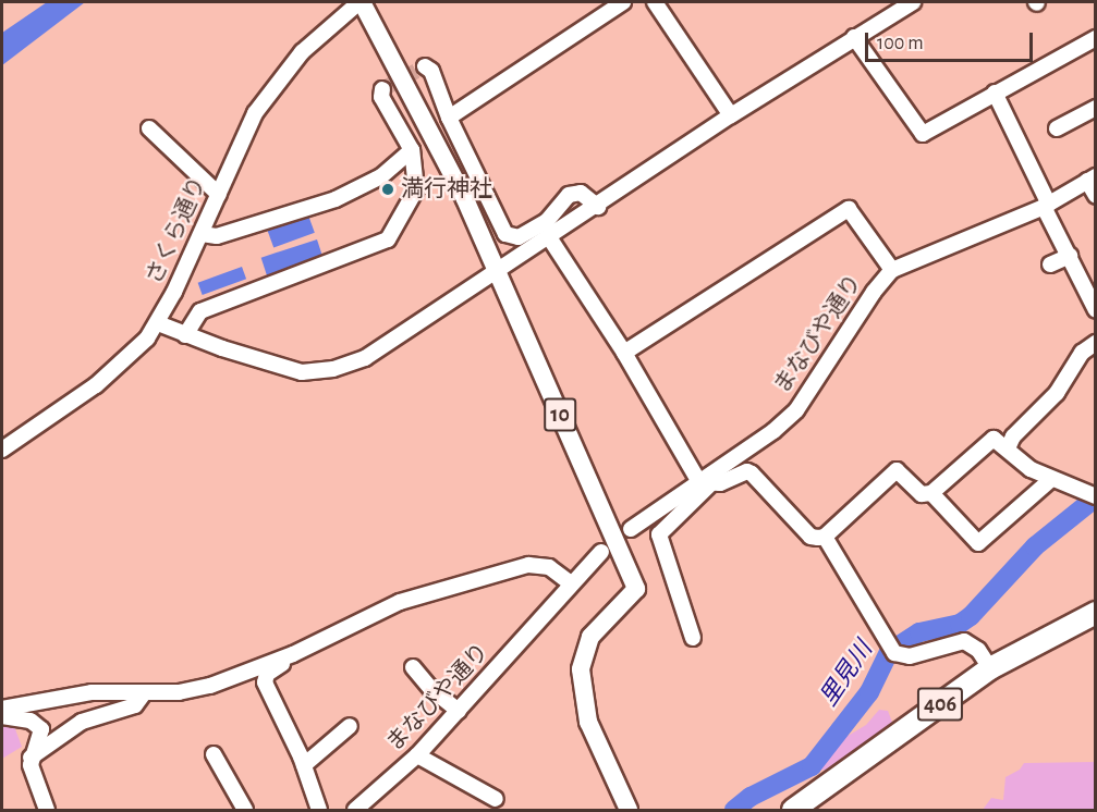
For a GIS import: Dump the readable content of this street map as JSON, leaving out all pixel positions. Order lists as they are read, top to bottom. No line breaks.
{"streets":{"highway":["406"],"main road":["10"],"street":["さくら通り","まなびや通り"]},"crossings":[["さくら通り","10"]],"water":["里見川"],"places":["満行神社"],"scale_bar":"100 m"}
